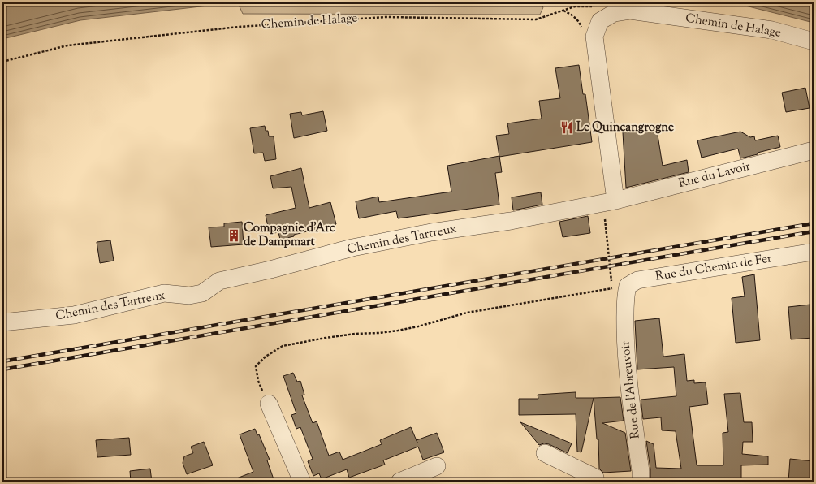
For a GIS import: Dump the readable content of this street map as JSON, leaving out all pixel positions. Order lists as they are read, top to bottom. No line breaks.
{"streets":{"street":["Chemin de Halage","Rue du Lavoir","Chemin des Tartreux","Rue du Chemin de Fer","Rue de l'Abreuvoir"]},"crossings":[["Rue du Lavoir","Chemin des Tartreux"],["Rue du Chemin de Fer","Rue de l'Abreuvoir"]],"places":{"restaurant":["Le Quincangrogne"],"building":["Compagnie d'Arc de Dampmart"]}}
